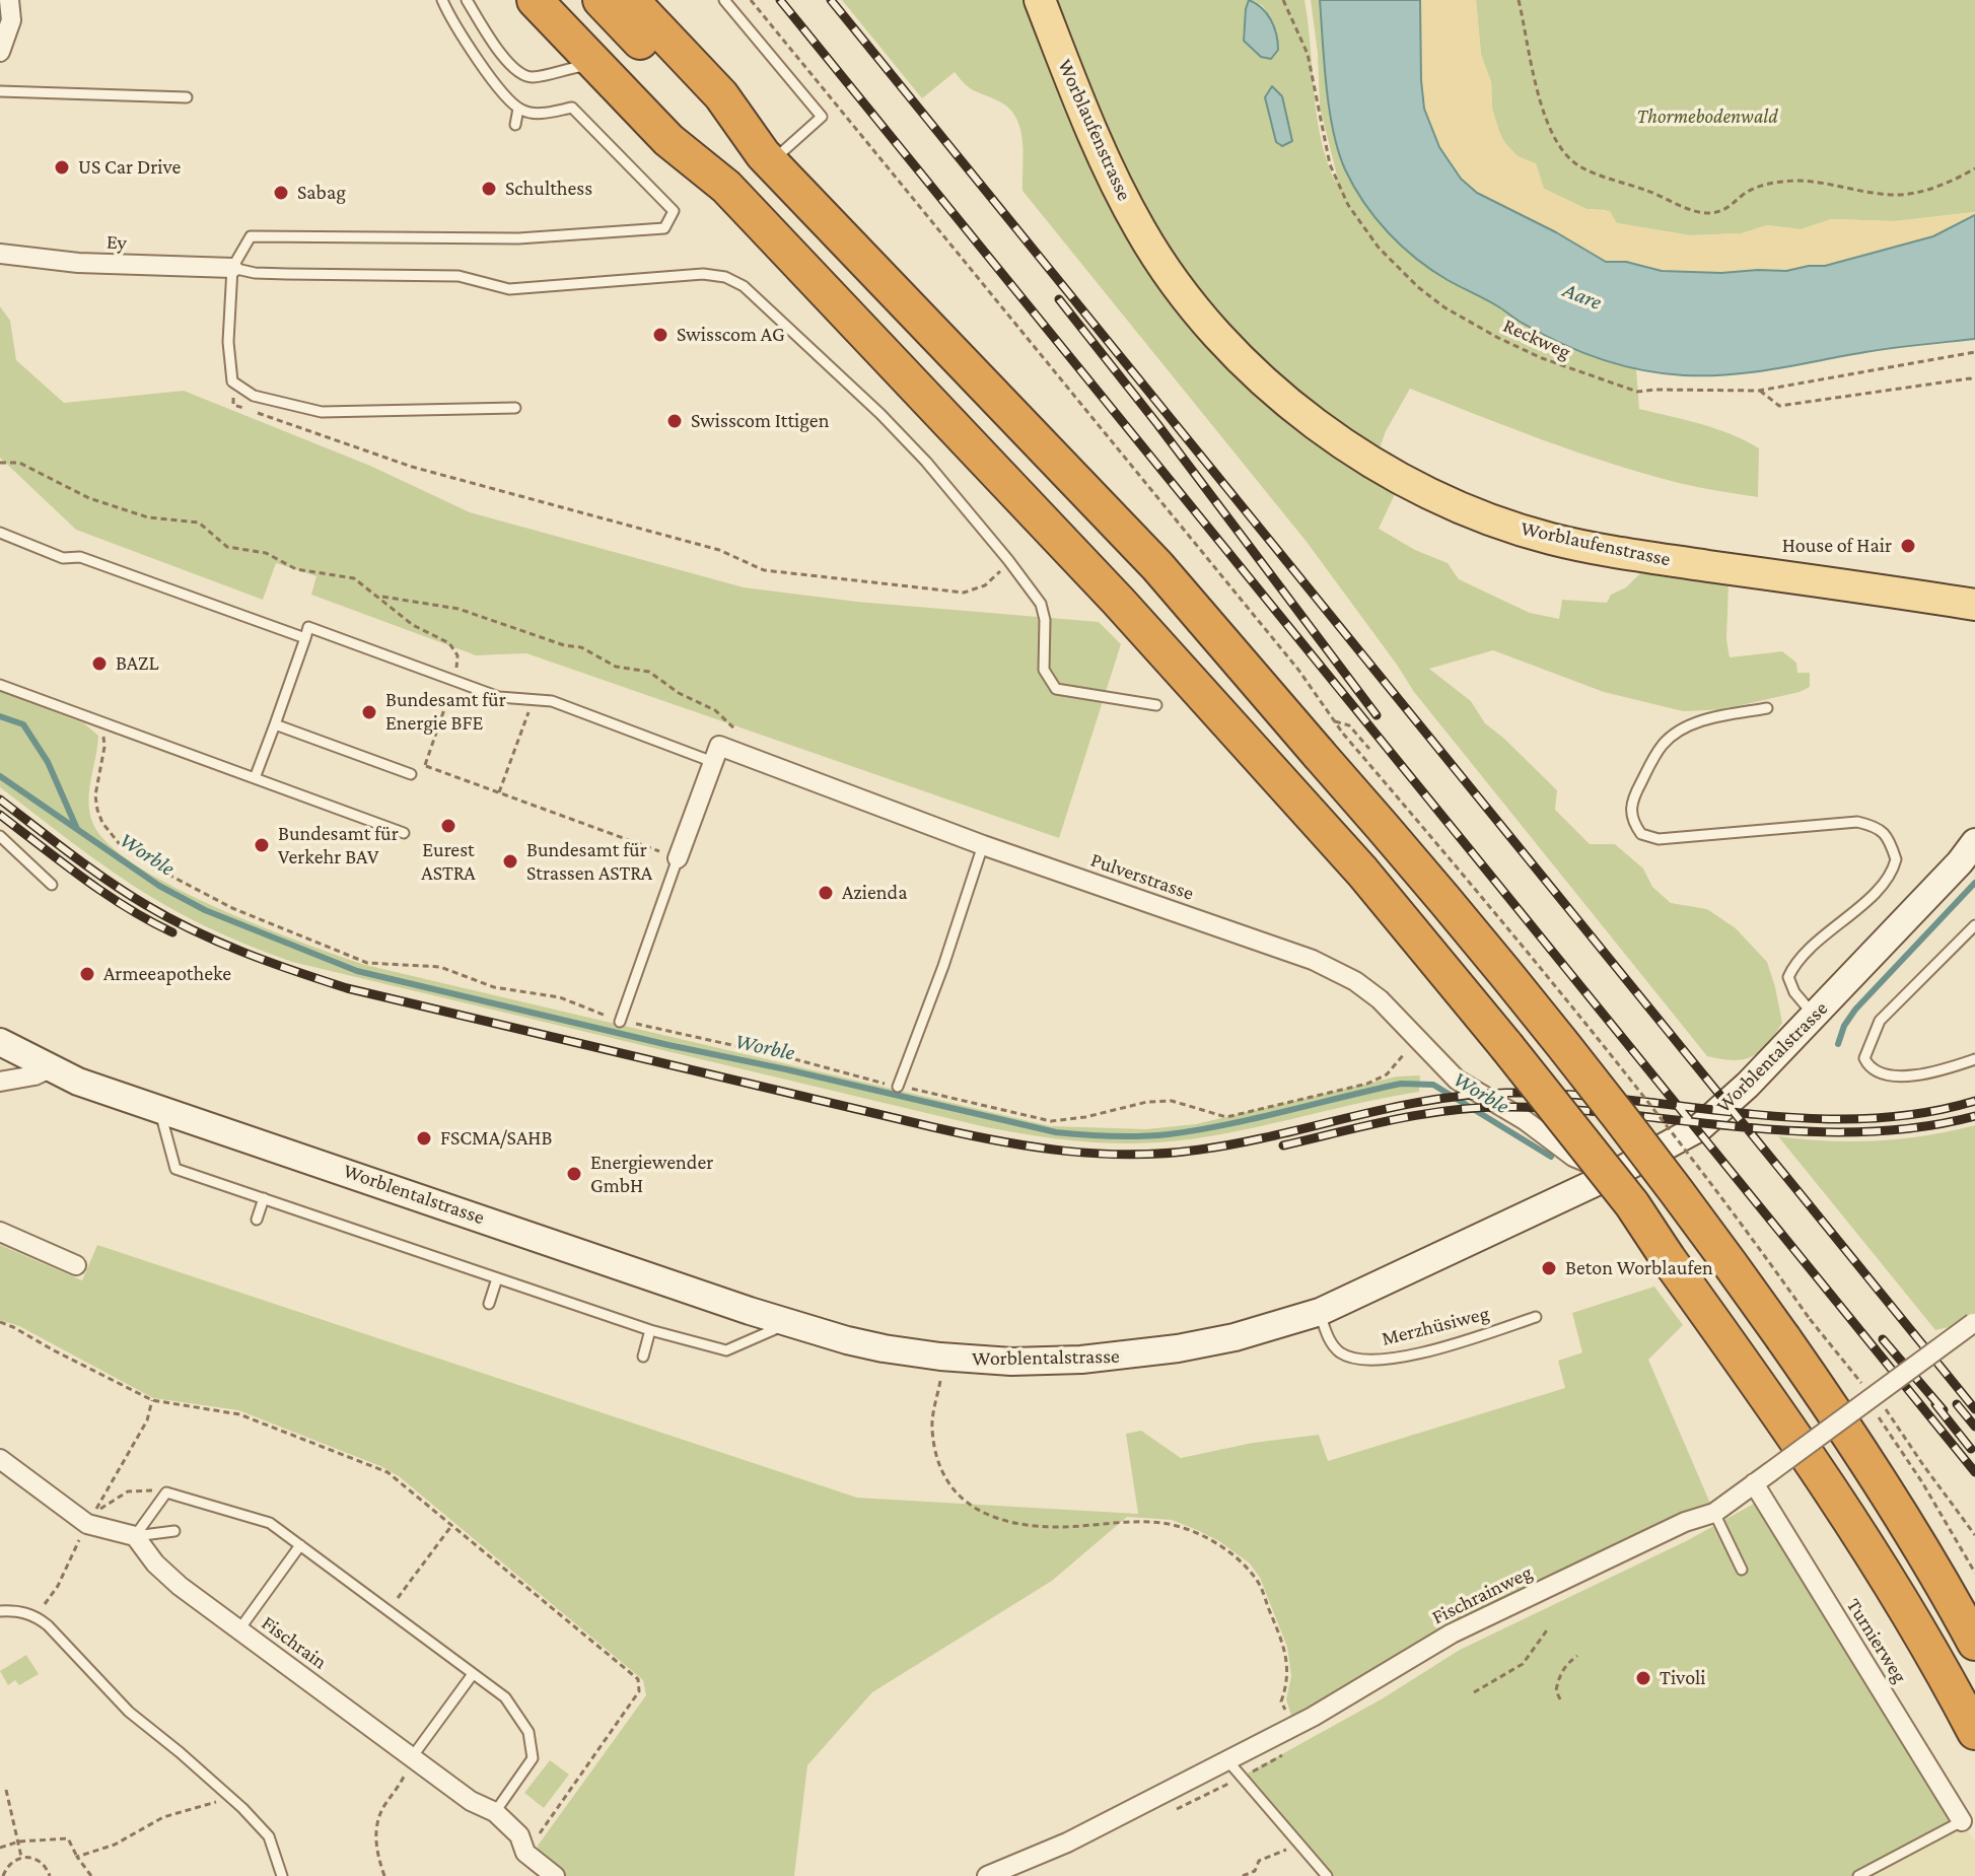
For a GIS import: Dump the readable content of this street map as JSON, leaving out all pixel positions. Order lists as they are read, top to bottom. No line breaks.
{"streets":{"main road":["Worblaufenstrasse","Worblentalstrasse"],"street":["Ey","Pulverstrasse","Fischrainweg","Turnierweg","Fischrain"],"lane":["Merzhüsiweg"],"path":["Reckweg"]},"crossings":[["Pulverstrasse","Worblentalstrasse"],["Worblentalstrasse","Merzhüsiweg"],["Fischrainweg","Turnierweg"]],"water":["Aare","Worble"],"parks":["Thormebodenwald"],"places":["US Car Drive","Schulthess","Sabag","Swisscom AG","Swisscom Ittigen","House of Hair","BAZL","Bundesamt für Energie BFE","Eurest ASTRA","Bundesamt für Verkehr BAV","Bundesamt für Strassen ASTRA","Azienda","Armeeapotheke","FSCMA/SAHB","Energiewender GmbH","Beton Worblaufen","Tivoli"]}
